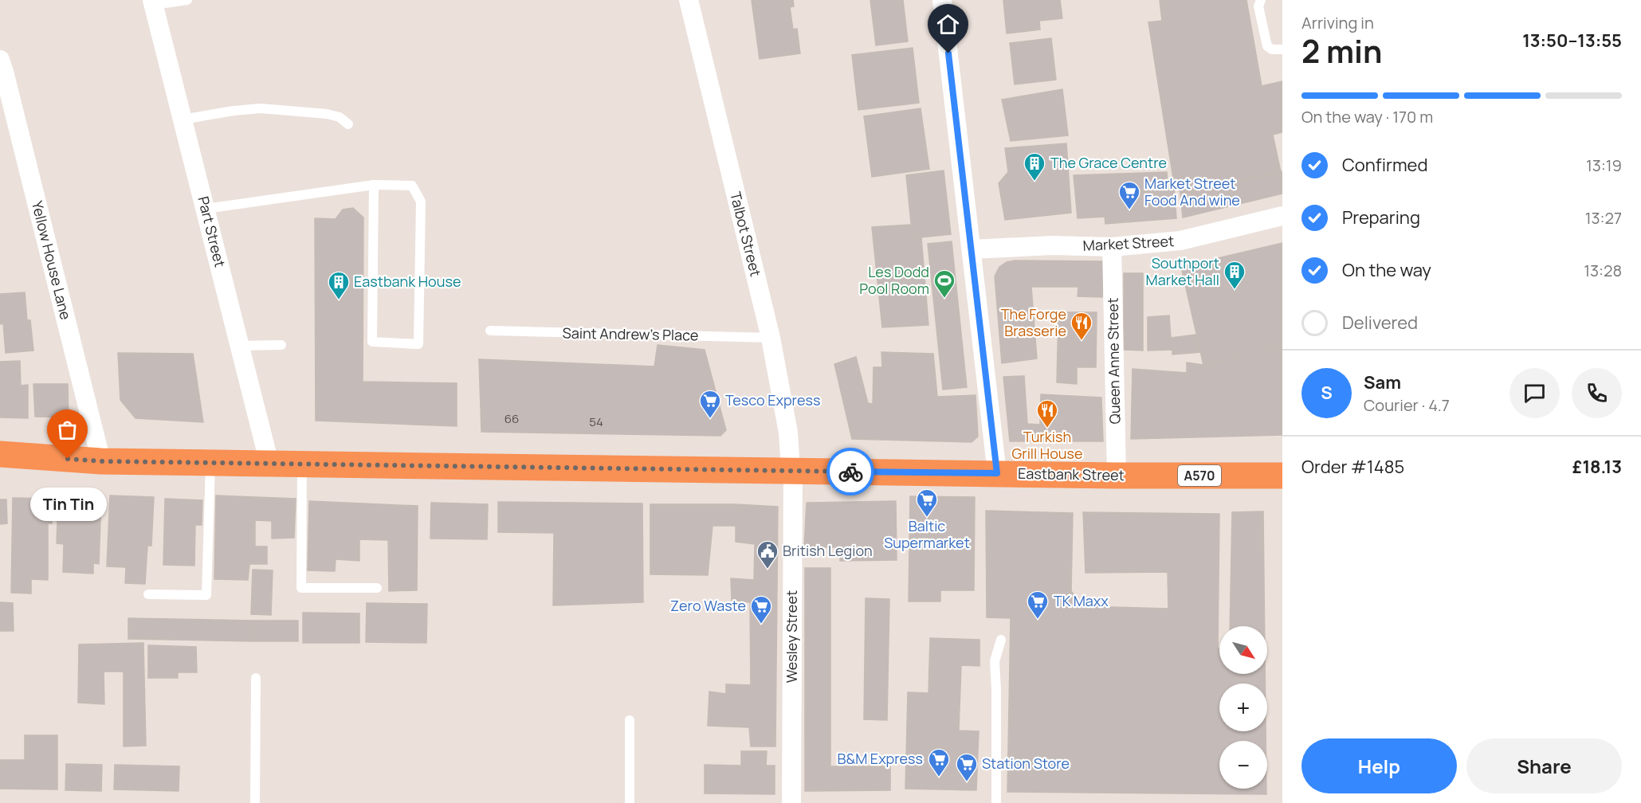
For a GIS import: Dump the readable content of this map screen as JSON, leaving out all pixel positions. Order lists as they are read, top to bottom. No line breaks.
{"streets":{"highway":["Eastbank Street","A570"],"street":["Part Street","Talbot Street","Market Street","Yellow House Lane","Queen Anne Street","Wesley Street"],"lane":["Saint Andrew's Place"]},"crossings":[["Part Street","Eastbank Street"],["Talbot Street","Saint Andrew's Place"],["Talbot Street","Eastbank Street"],["Talbot Street","Wesley Street"],["Market Street","Queen Anne Street"],["Yellow House Lane","Eastbank Street"],["Queen Anne Street","Eastbank Street"],["Eastbank Street","Wesley Street"]],"places":{"building":["The Grace Centre","Southport Market Hall","Eastbank House"],"supermarket":["Market Street Food And wine","Tesco Express","Baltic Supermarket","TK Maxx","Zero Waste","B&M Express","Station Store"],"sports":["Les Dodd Pool Room"],"restaurant":["The Forge Brasserie","Turkish Grill House"],"other":["Tin Tin"],"public building":["British Legion"]},"house_numbers":["66","54"],"north":"bottom right","page":{"heading":["2 min","Arriving in","13:50–13:55"],"panel":["Sam","Courier · 4.7","Order #1485","£18.13"],"bar":"On the way · 170 m","list":[["Confirmed","13:19"],["Preparing","13:27"],["On the way","13:28"],"Delivered"],"round":"S","bubble":"Tin Tin","map_buttons":["+","−"],"buttons":["Help","Share"]}}
